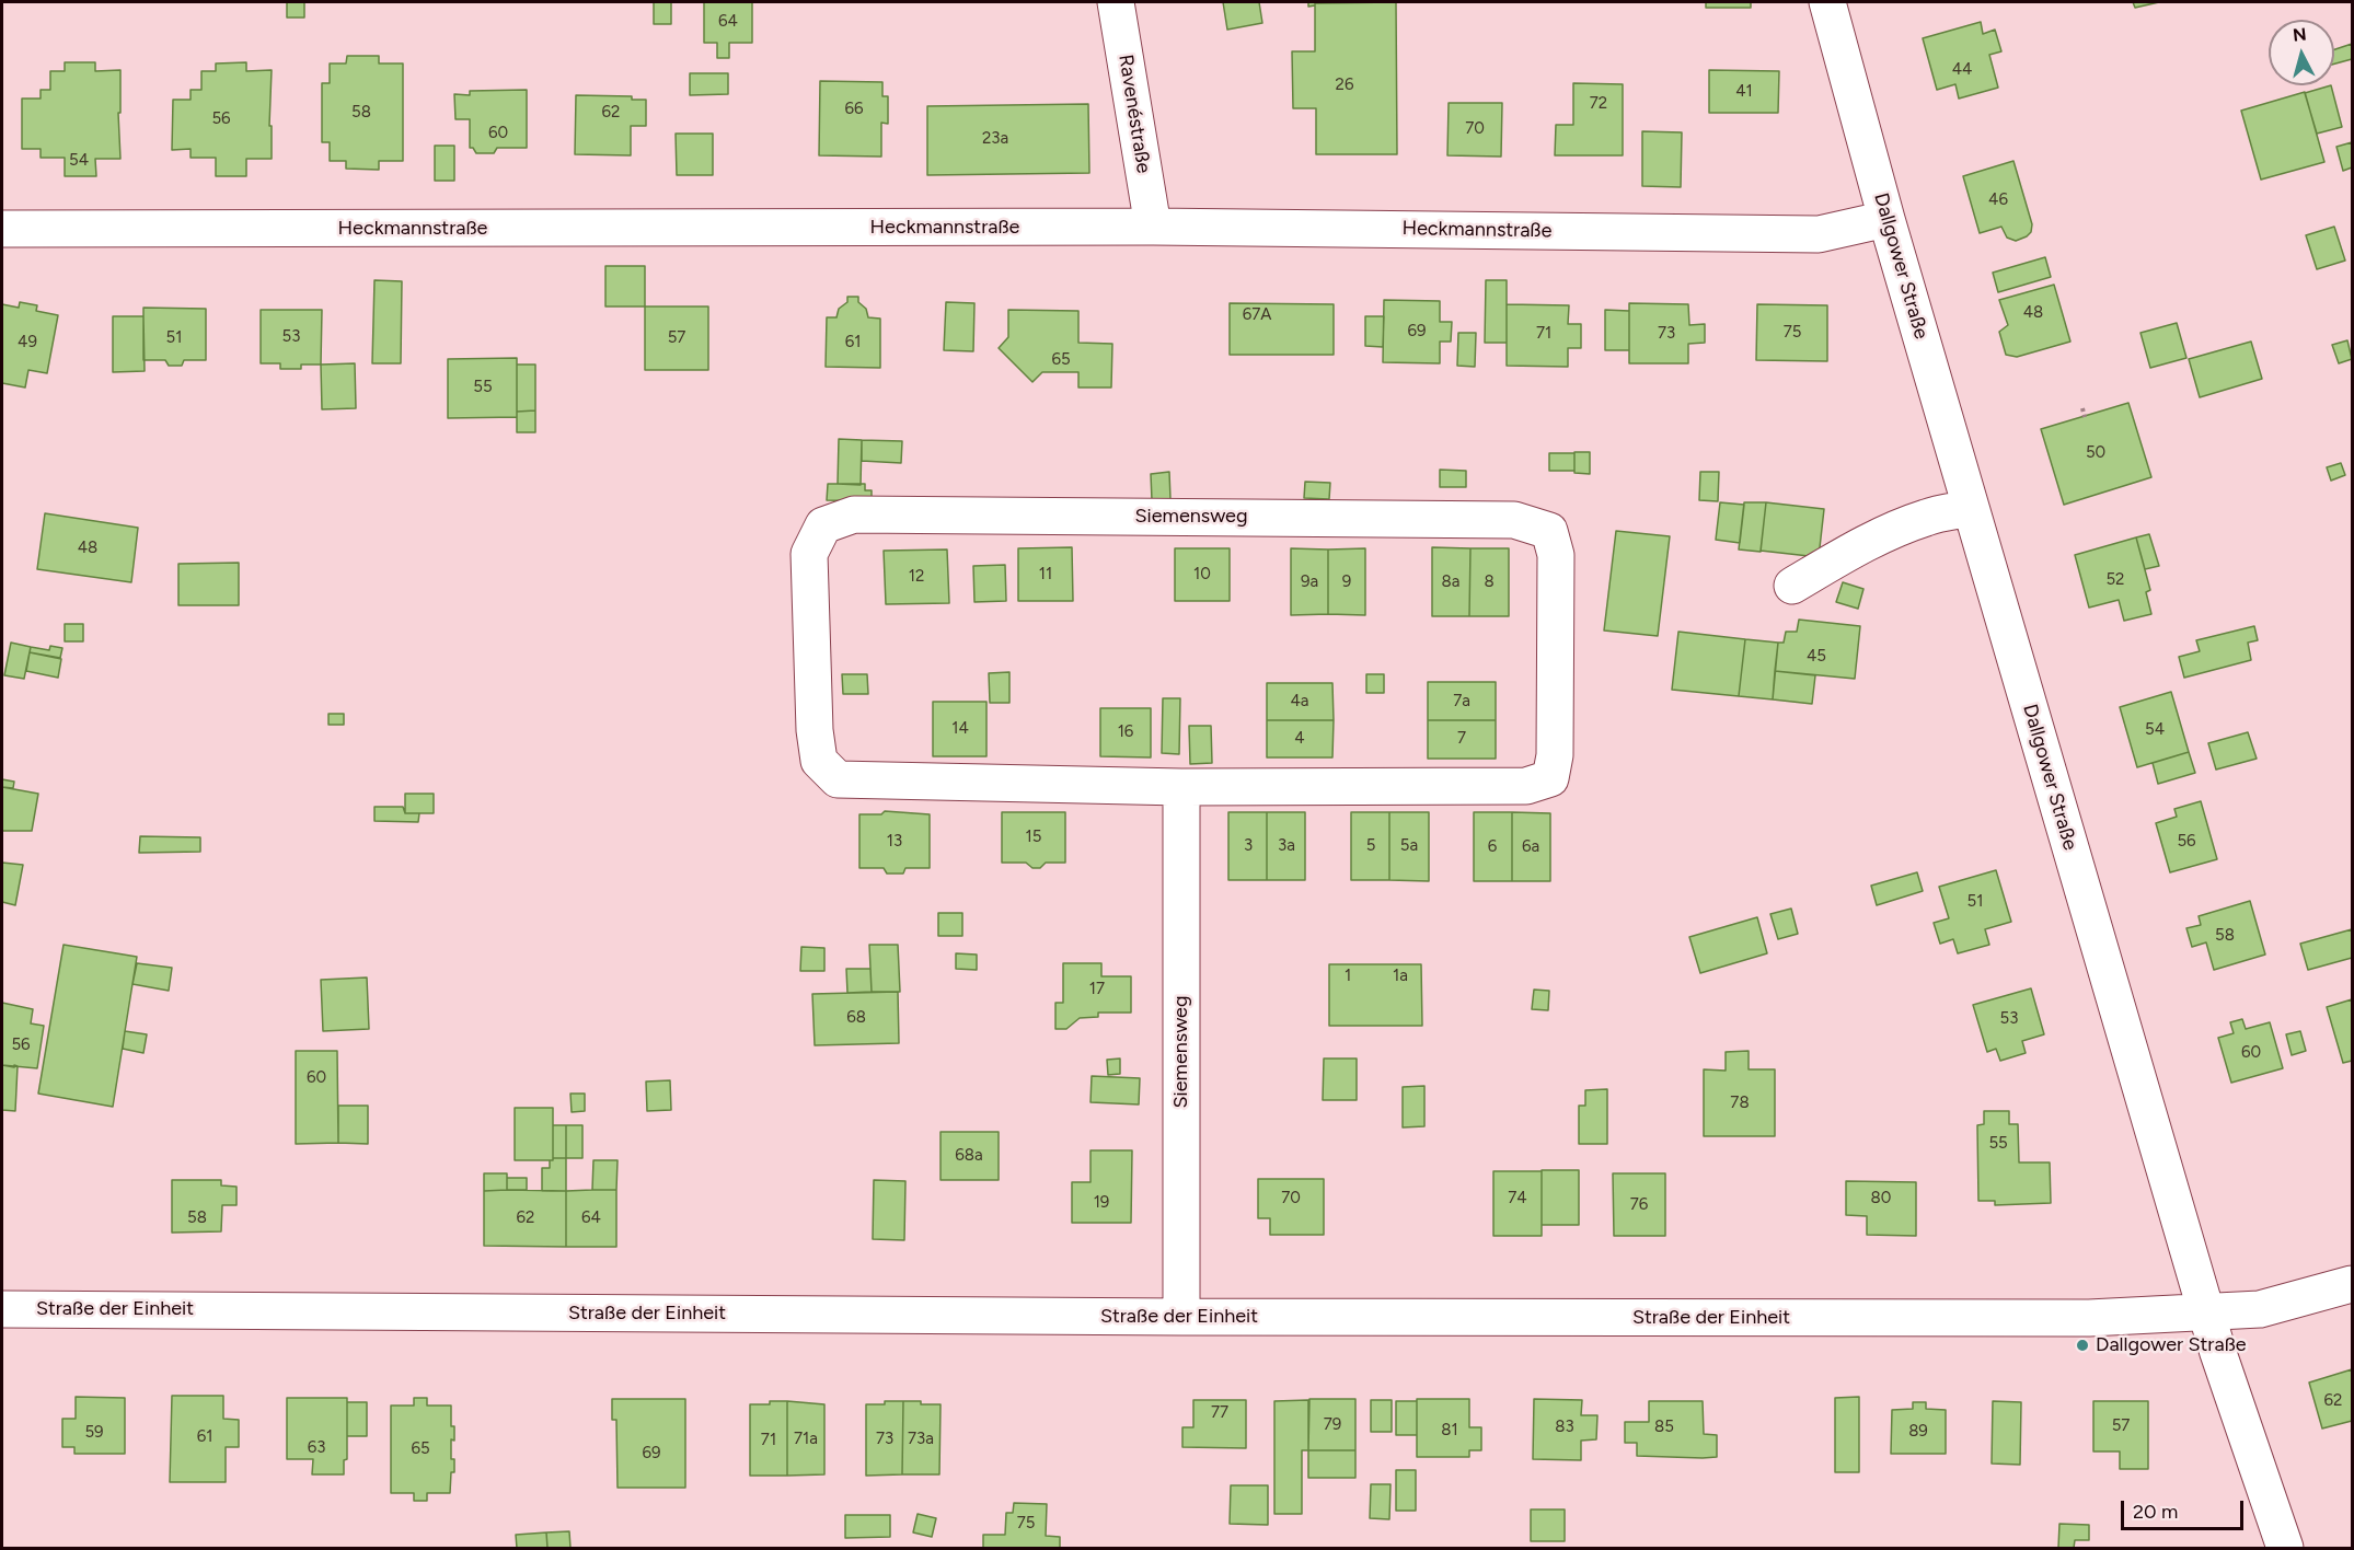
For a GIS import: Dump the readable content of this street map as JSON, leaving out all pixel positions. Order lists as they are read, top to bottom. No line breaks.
{"streets":{"street":["Ravenéstraße","Heckmannstraße","Dallgower Straße","Siemensweg","Straße der Einheit"]},"crossings":[["Ravenéstraße","Heckmannstraße"],["Heckmannstraße","Dallgower Straße"],["Dallgower Straße","Straße der Einheit"],["Siemensweg","Straße der Einheit"]],"places":["Dallgower Straße"],"house_numbers":["64","44","26","41","72","66","58","62","56","70","60","23a","54","46","48","67A","69","75","71","73","53","51","57","49","61","65","55","50","48","11","10","12","52","9a","9","8a","8","45","4a","7a","14","54","16","4","7","15","13","56","3","3a","5","5a","6","6a","51","58","1","1a","17","68","53","56","60","60","78","55","68a","70","74","80","19","76","58","62","64","62","77","79","57","83","85","81","89","59","61","71a","73","73a","71","63","65","69","75"],"scale_bar":"20 m","north":"top"}
